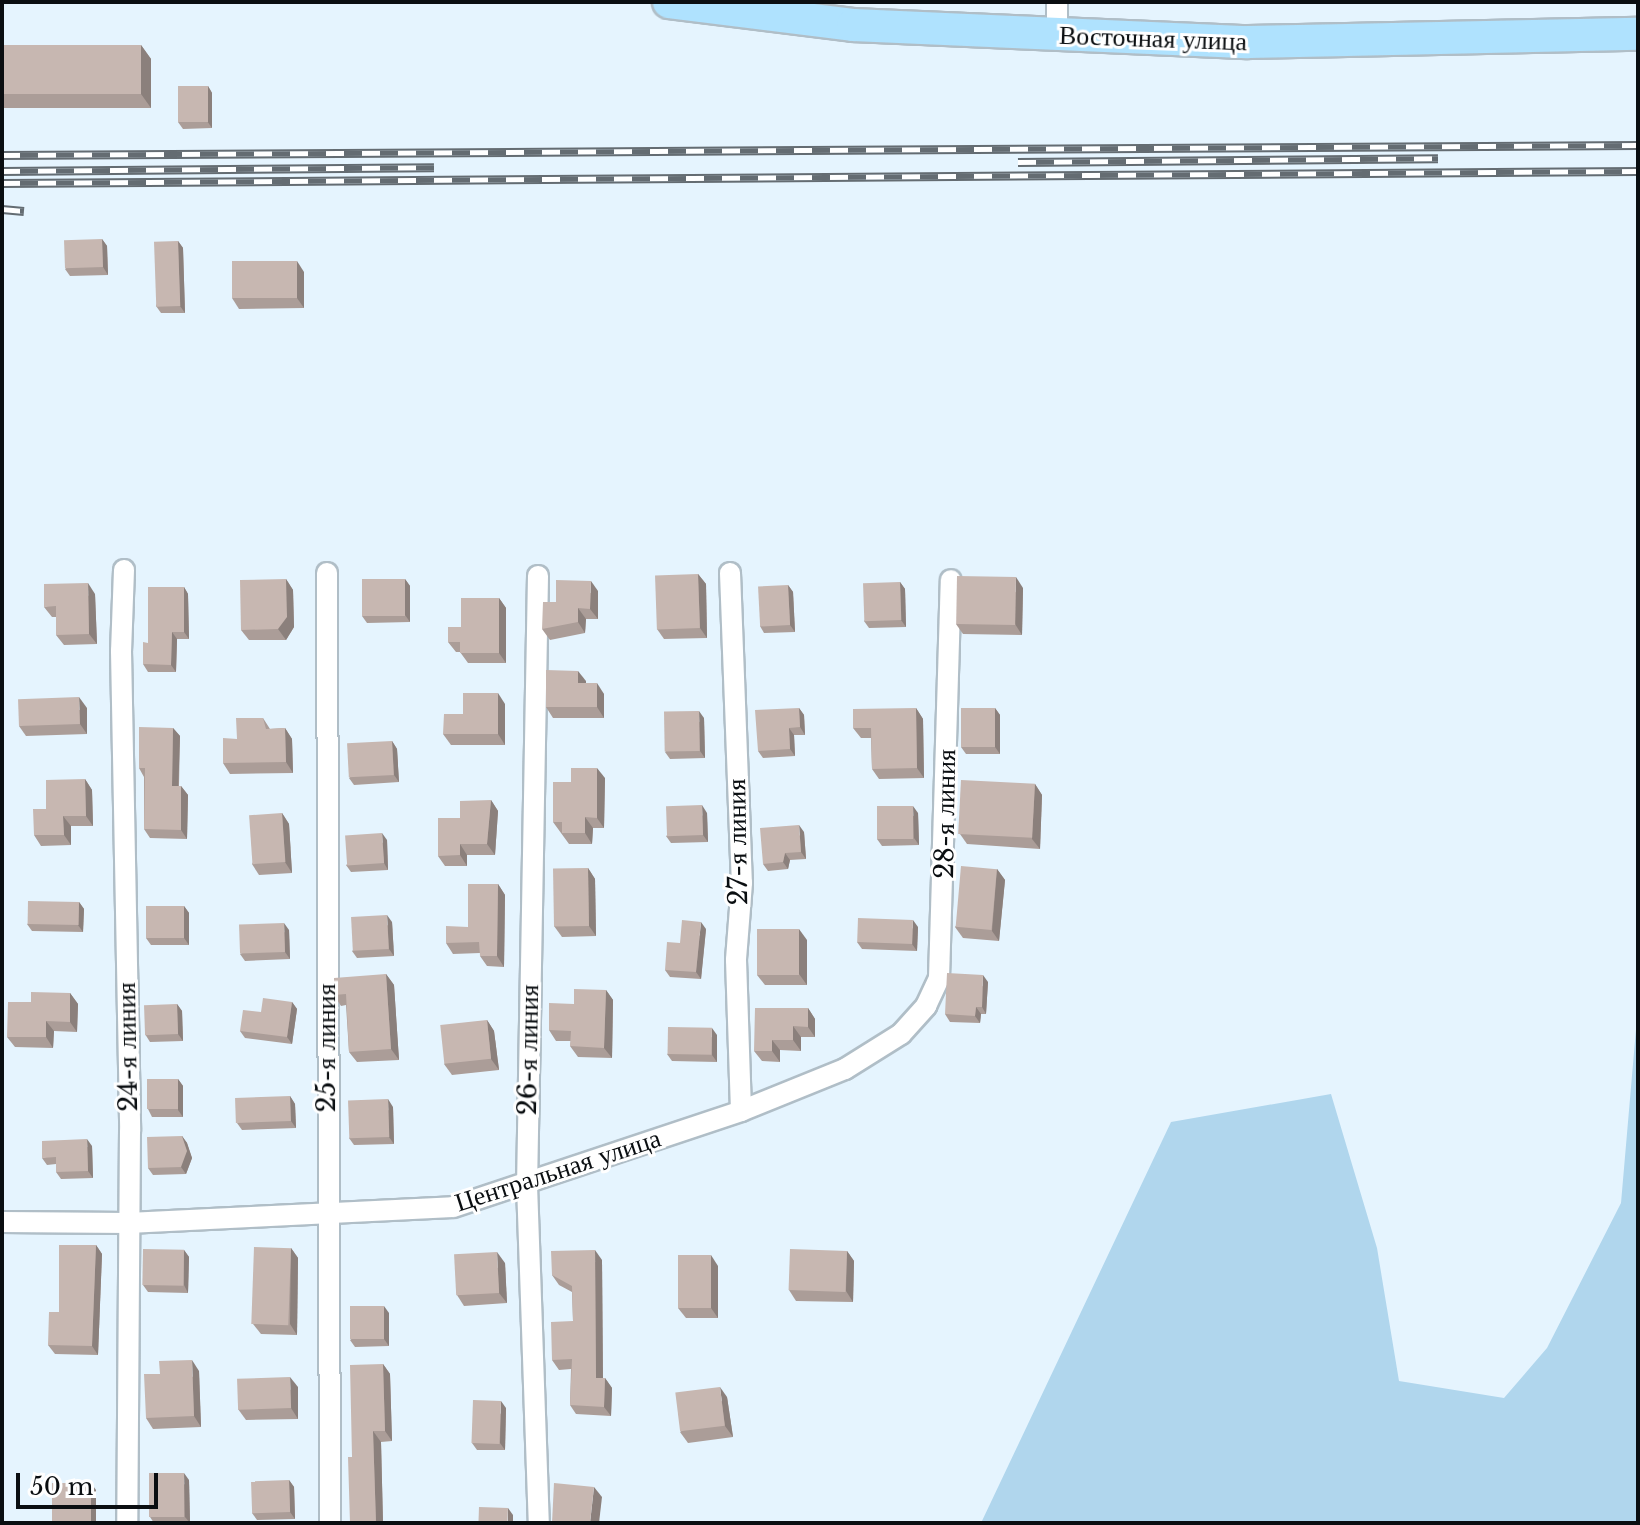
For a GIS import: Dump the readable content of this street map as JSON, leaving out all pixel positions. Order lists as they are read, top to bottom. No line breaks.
{"streets":{"main road":["Восточная улица"],"street":["28-я линия","27-я линия","24-я линия","25-я линия","26-я линия","Центральная улица"]},"crossings":[["28-я линия","Центральная улица"],["27-я линия","Центральная улица"],["24-я линия","Центральная улица"],["25-я линия","Центральная улица"],["26-я линия","Центральная улица"]],"scale_bar":"50 m"}
